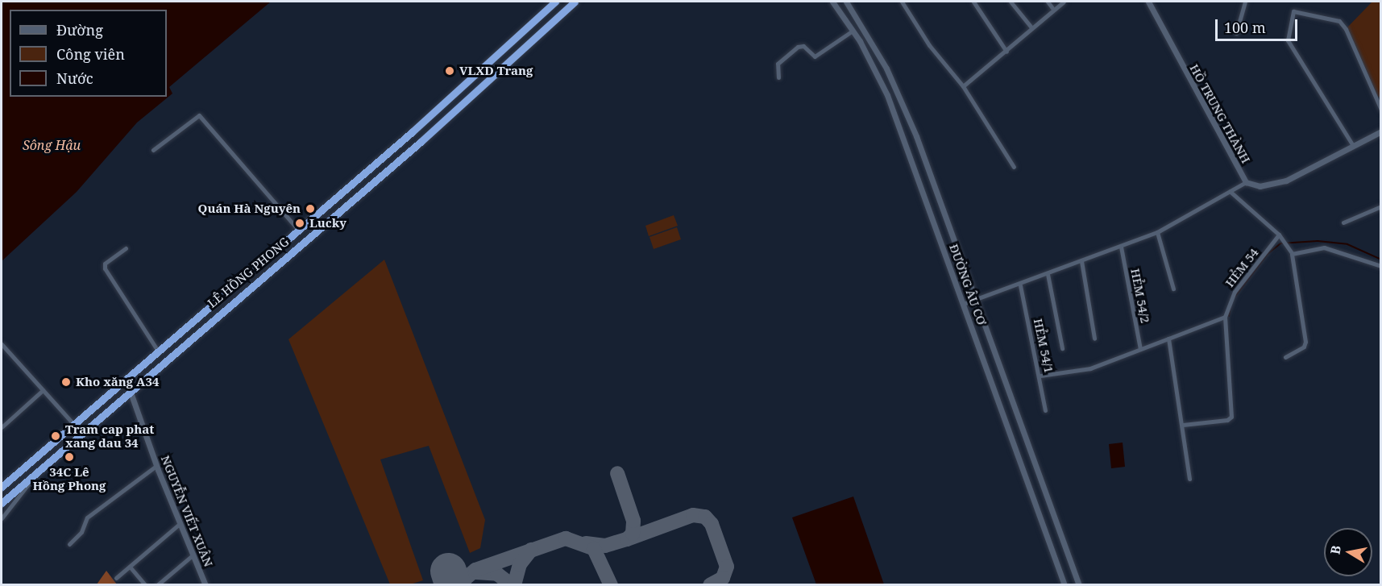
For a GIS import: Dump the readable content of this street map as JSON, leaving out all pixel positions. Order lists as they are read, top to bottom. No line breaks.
{"streets":{"highway":["LÊ HỒNG PHONG"],"street":["HỒ TRUNG THÀNH","HẺM 54","ĐƯỜNG ÂU CƠ","HẺM 54/2","HẺM 54/1","NGUYỄN VIẾT XUÂN"]},"crossings":[["LÊ HỒNG PHONG","NGUYỄN VIẾT XUÂN"]],"water":["Sông Hậu"],"places":["VLXD Trang","Quán Hà Nguyên","Lucky","Kho xăng A34","Tram cap phat xang dau 34","34C Lê Hồng Phong"],"legend":["Đường","Công viên","Nước"],"scale_bar":"100 m","north":"left"}
